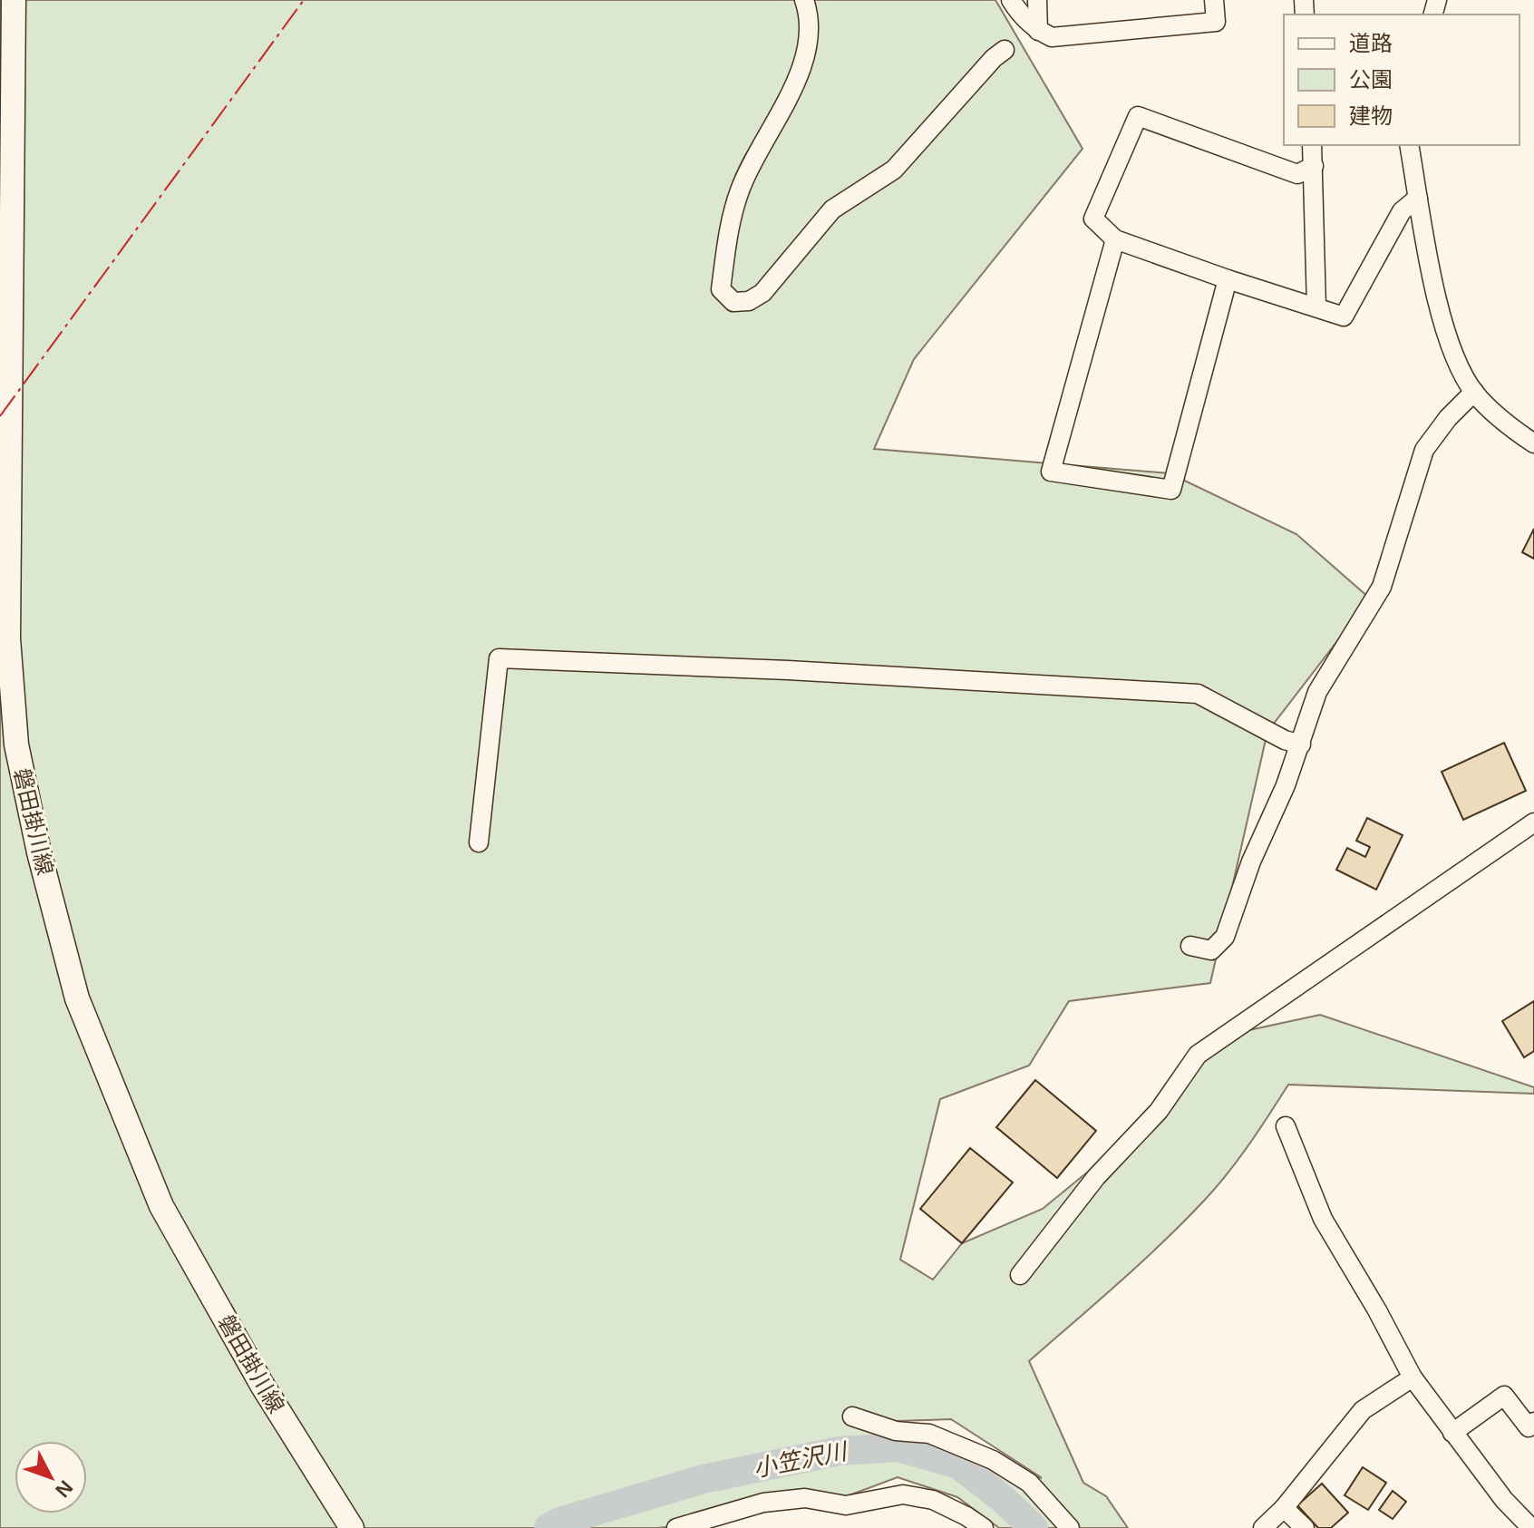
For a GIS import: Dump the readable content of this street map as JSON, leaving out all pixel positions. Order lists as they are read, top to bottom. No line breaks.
{"streets":{"main road":["磐田掛川線"]},"water":["小笠沢川"],"legend":["道路","公園","建物"],"north":"bottom right"}
